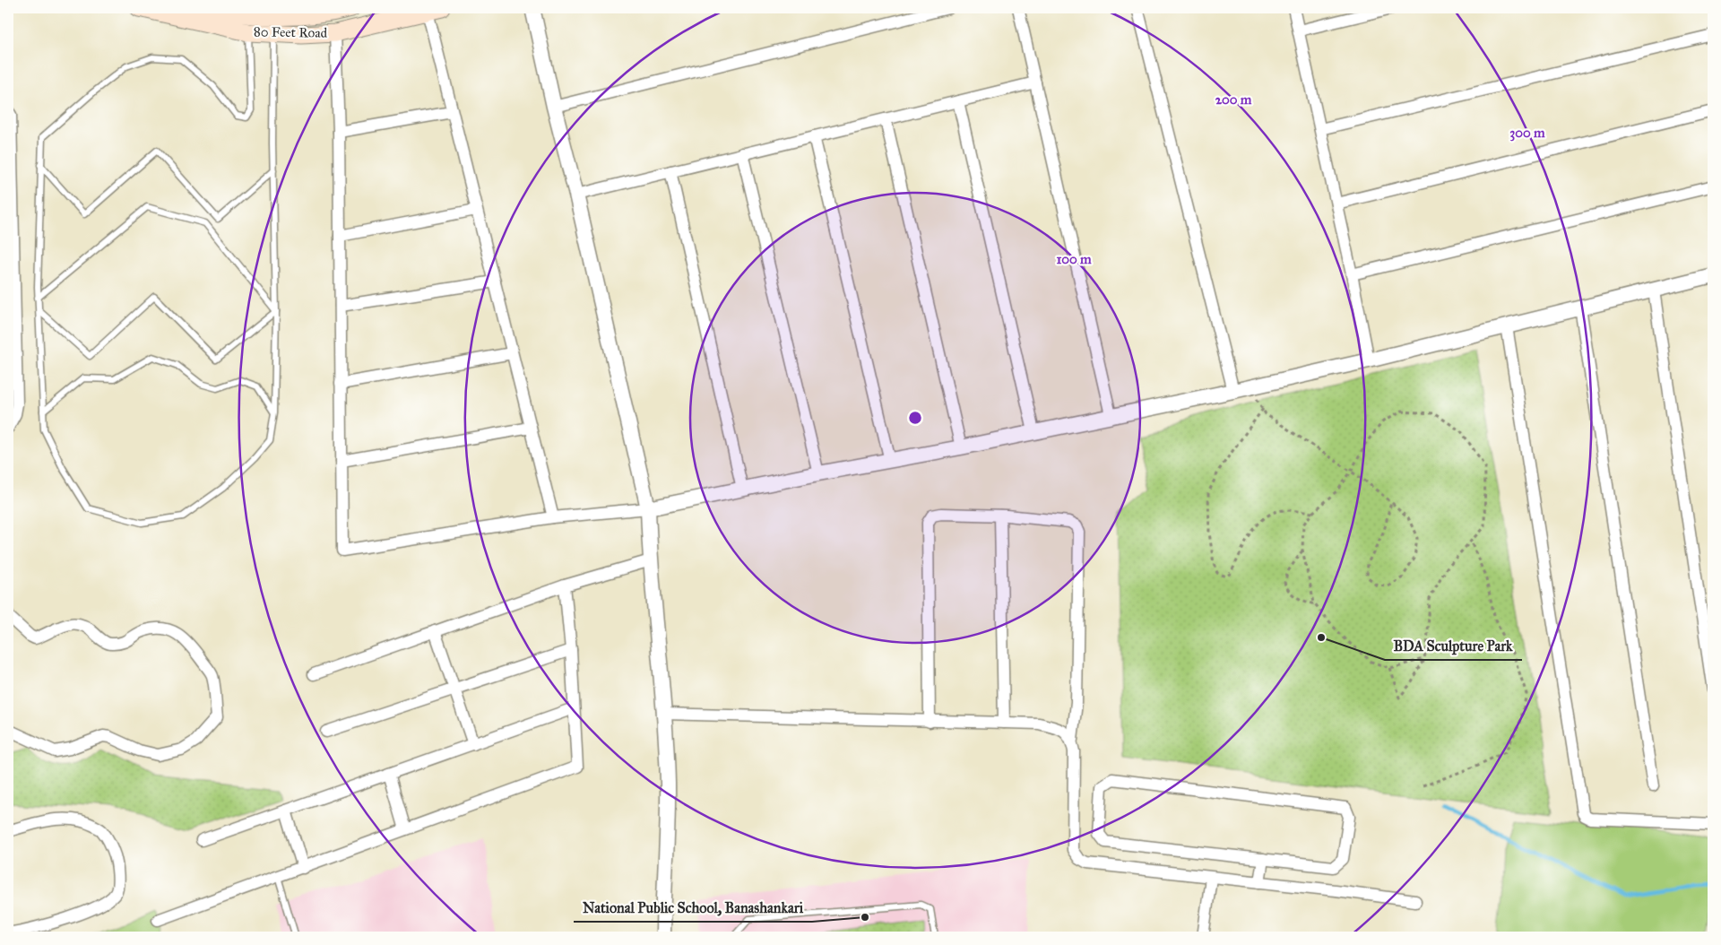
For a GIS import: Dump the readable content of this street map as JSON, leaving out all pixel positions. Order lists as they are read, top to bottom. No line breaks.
{"streets":{"main road":["80 Feet Road"]},"places":["BDA Sculpture Park","National Public School, Banashankari"],"rings":["200 m","300 m","100 m"]}
